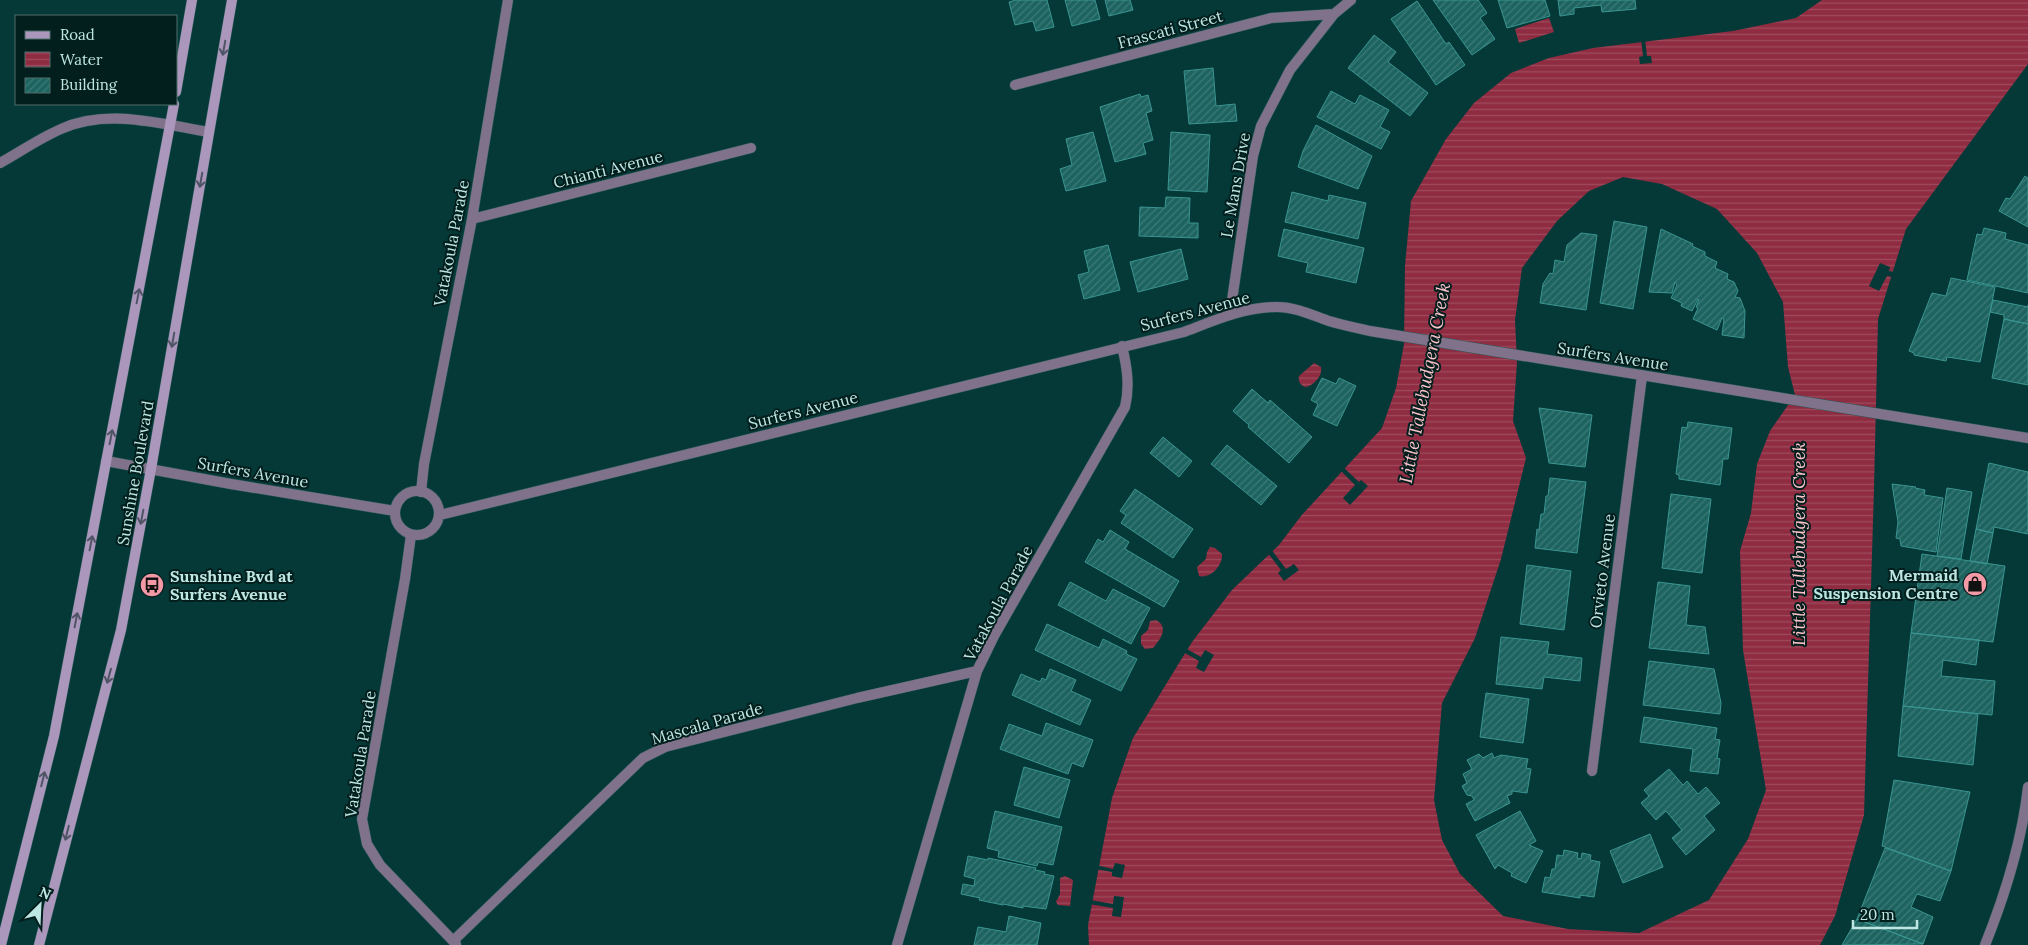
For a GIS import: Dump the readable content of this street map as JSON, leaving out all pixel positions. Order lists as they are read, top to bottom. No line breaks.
{"streets":{"main road":["Sunshine Boulevard"],"street":["Frascati Street","Chianti Avenue","Le Mans Drive","Vatakoula Parade","Surfers Avenue","Orvieto Avenue","Mascala Parade"]},"crossings":[["Frascati Street","Le Mans Drive"],["Chianti Avenue","Vatakoula Parade"],["Le Mans Drive","Surfers Avenue"],["Vatakoula Parade","Surfers Avenue"],["Vatakoula Parade","Mascala Parade"],["Surfers Avenue","Sunshine Boulevard"],["Surfers Avenue","Orvieto Avenue"]],"water":["Little Tallebudgera Creek"],"places":{"shop":["Mermaid Suspension Centre"],"bus stop":["Sunshine Bvd at Surfers Avenue"]},"legend":["Road","Water","Building"],"scale_bar":"20 m","north":"top right"}
